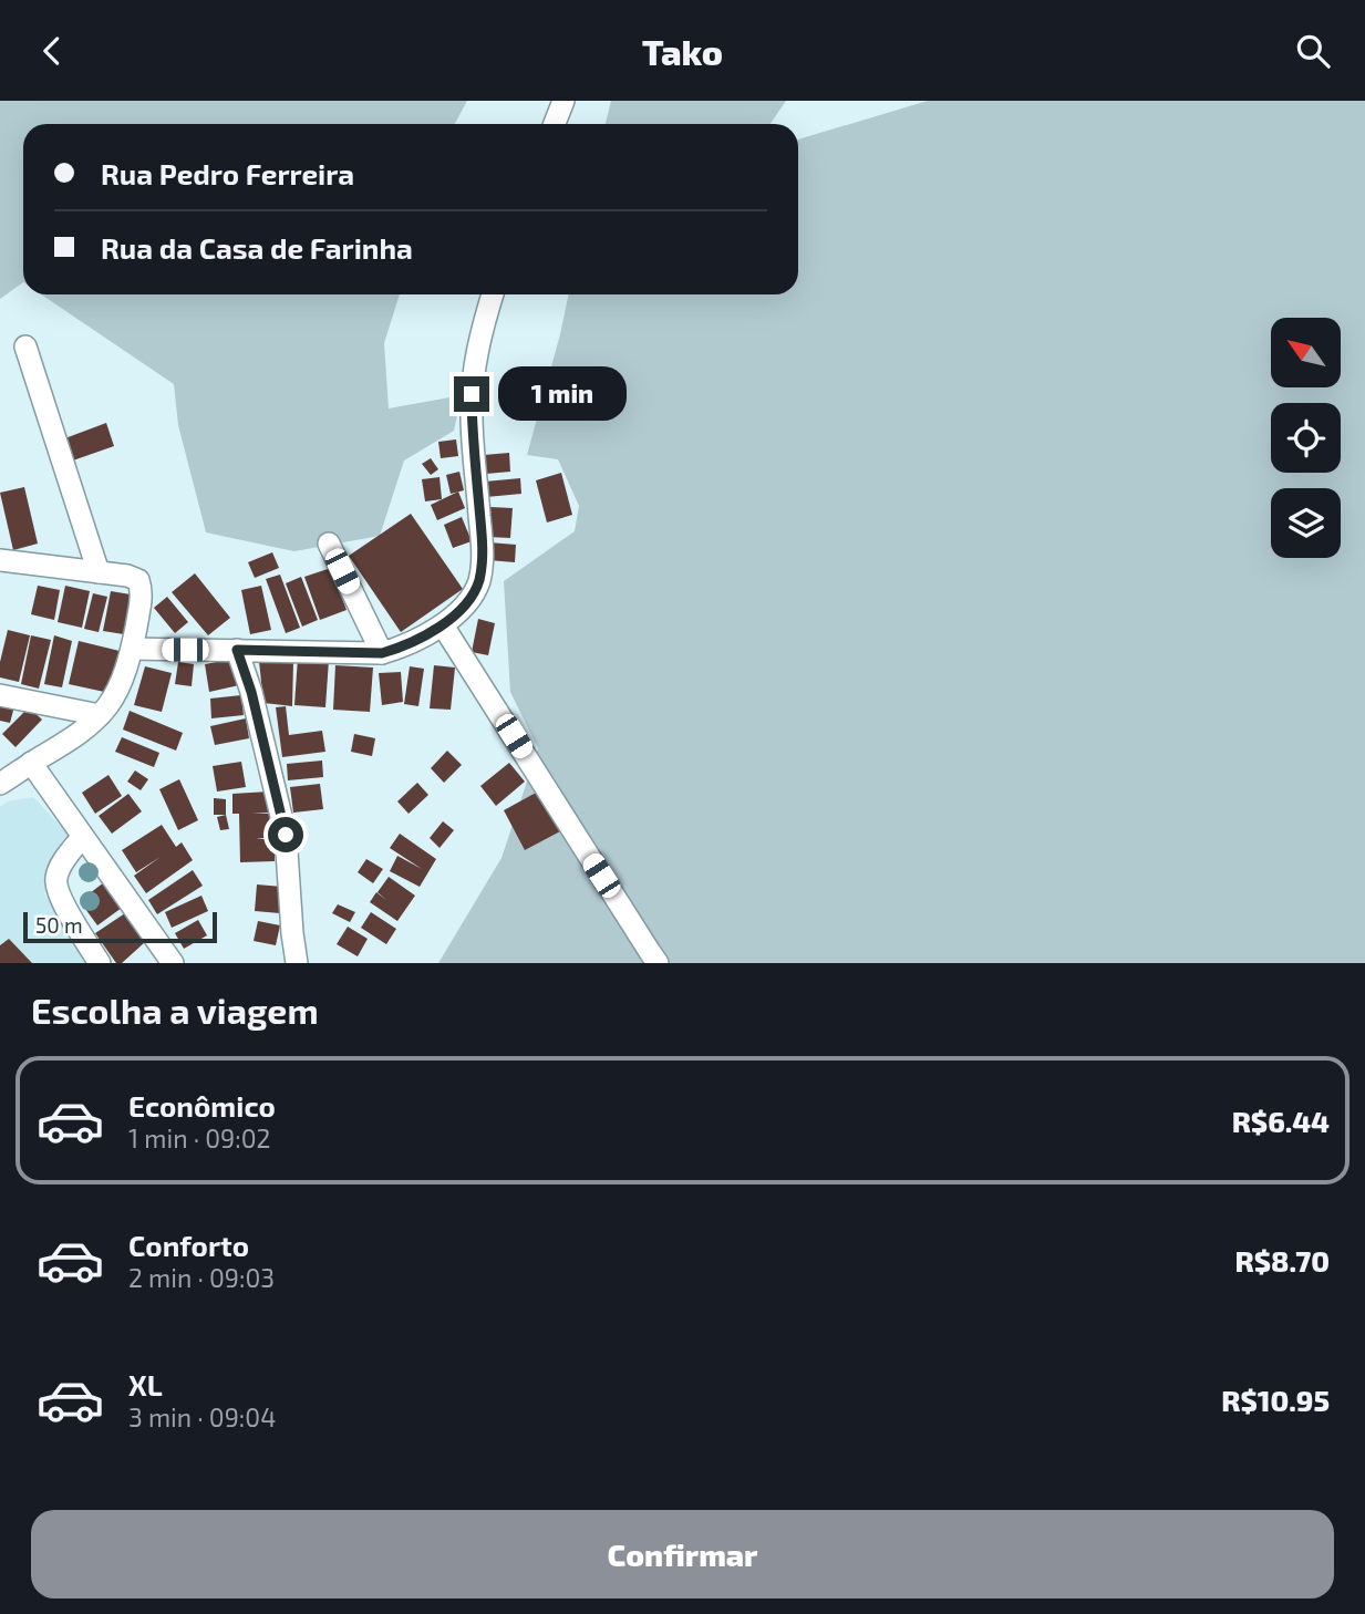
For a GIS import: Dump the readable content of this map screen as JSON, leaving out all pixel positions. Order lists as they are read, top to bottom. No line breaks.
{"scale_bar":"50 m","north":"top left","page":{"header":"Tako","banner":["Rua Pedro Ferreira","Rua da Casa de Farinha"],"bubble":"1 min","scale":"50 m","heading":"Escolha a viagem","list":[{"name":"Econômico","note":"1 min · 09:02","value":"R$6.44"},{"name":"Conforto","note":"2 min · 09:03","value":"R$8.70"},{"name":"XL","note":"3 min · 09:04","value":"R$10.95"}],"buttons":"Confirmar"}}
